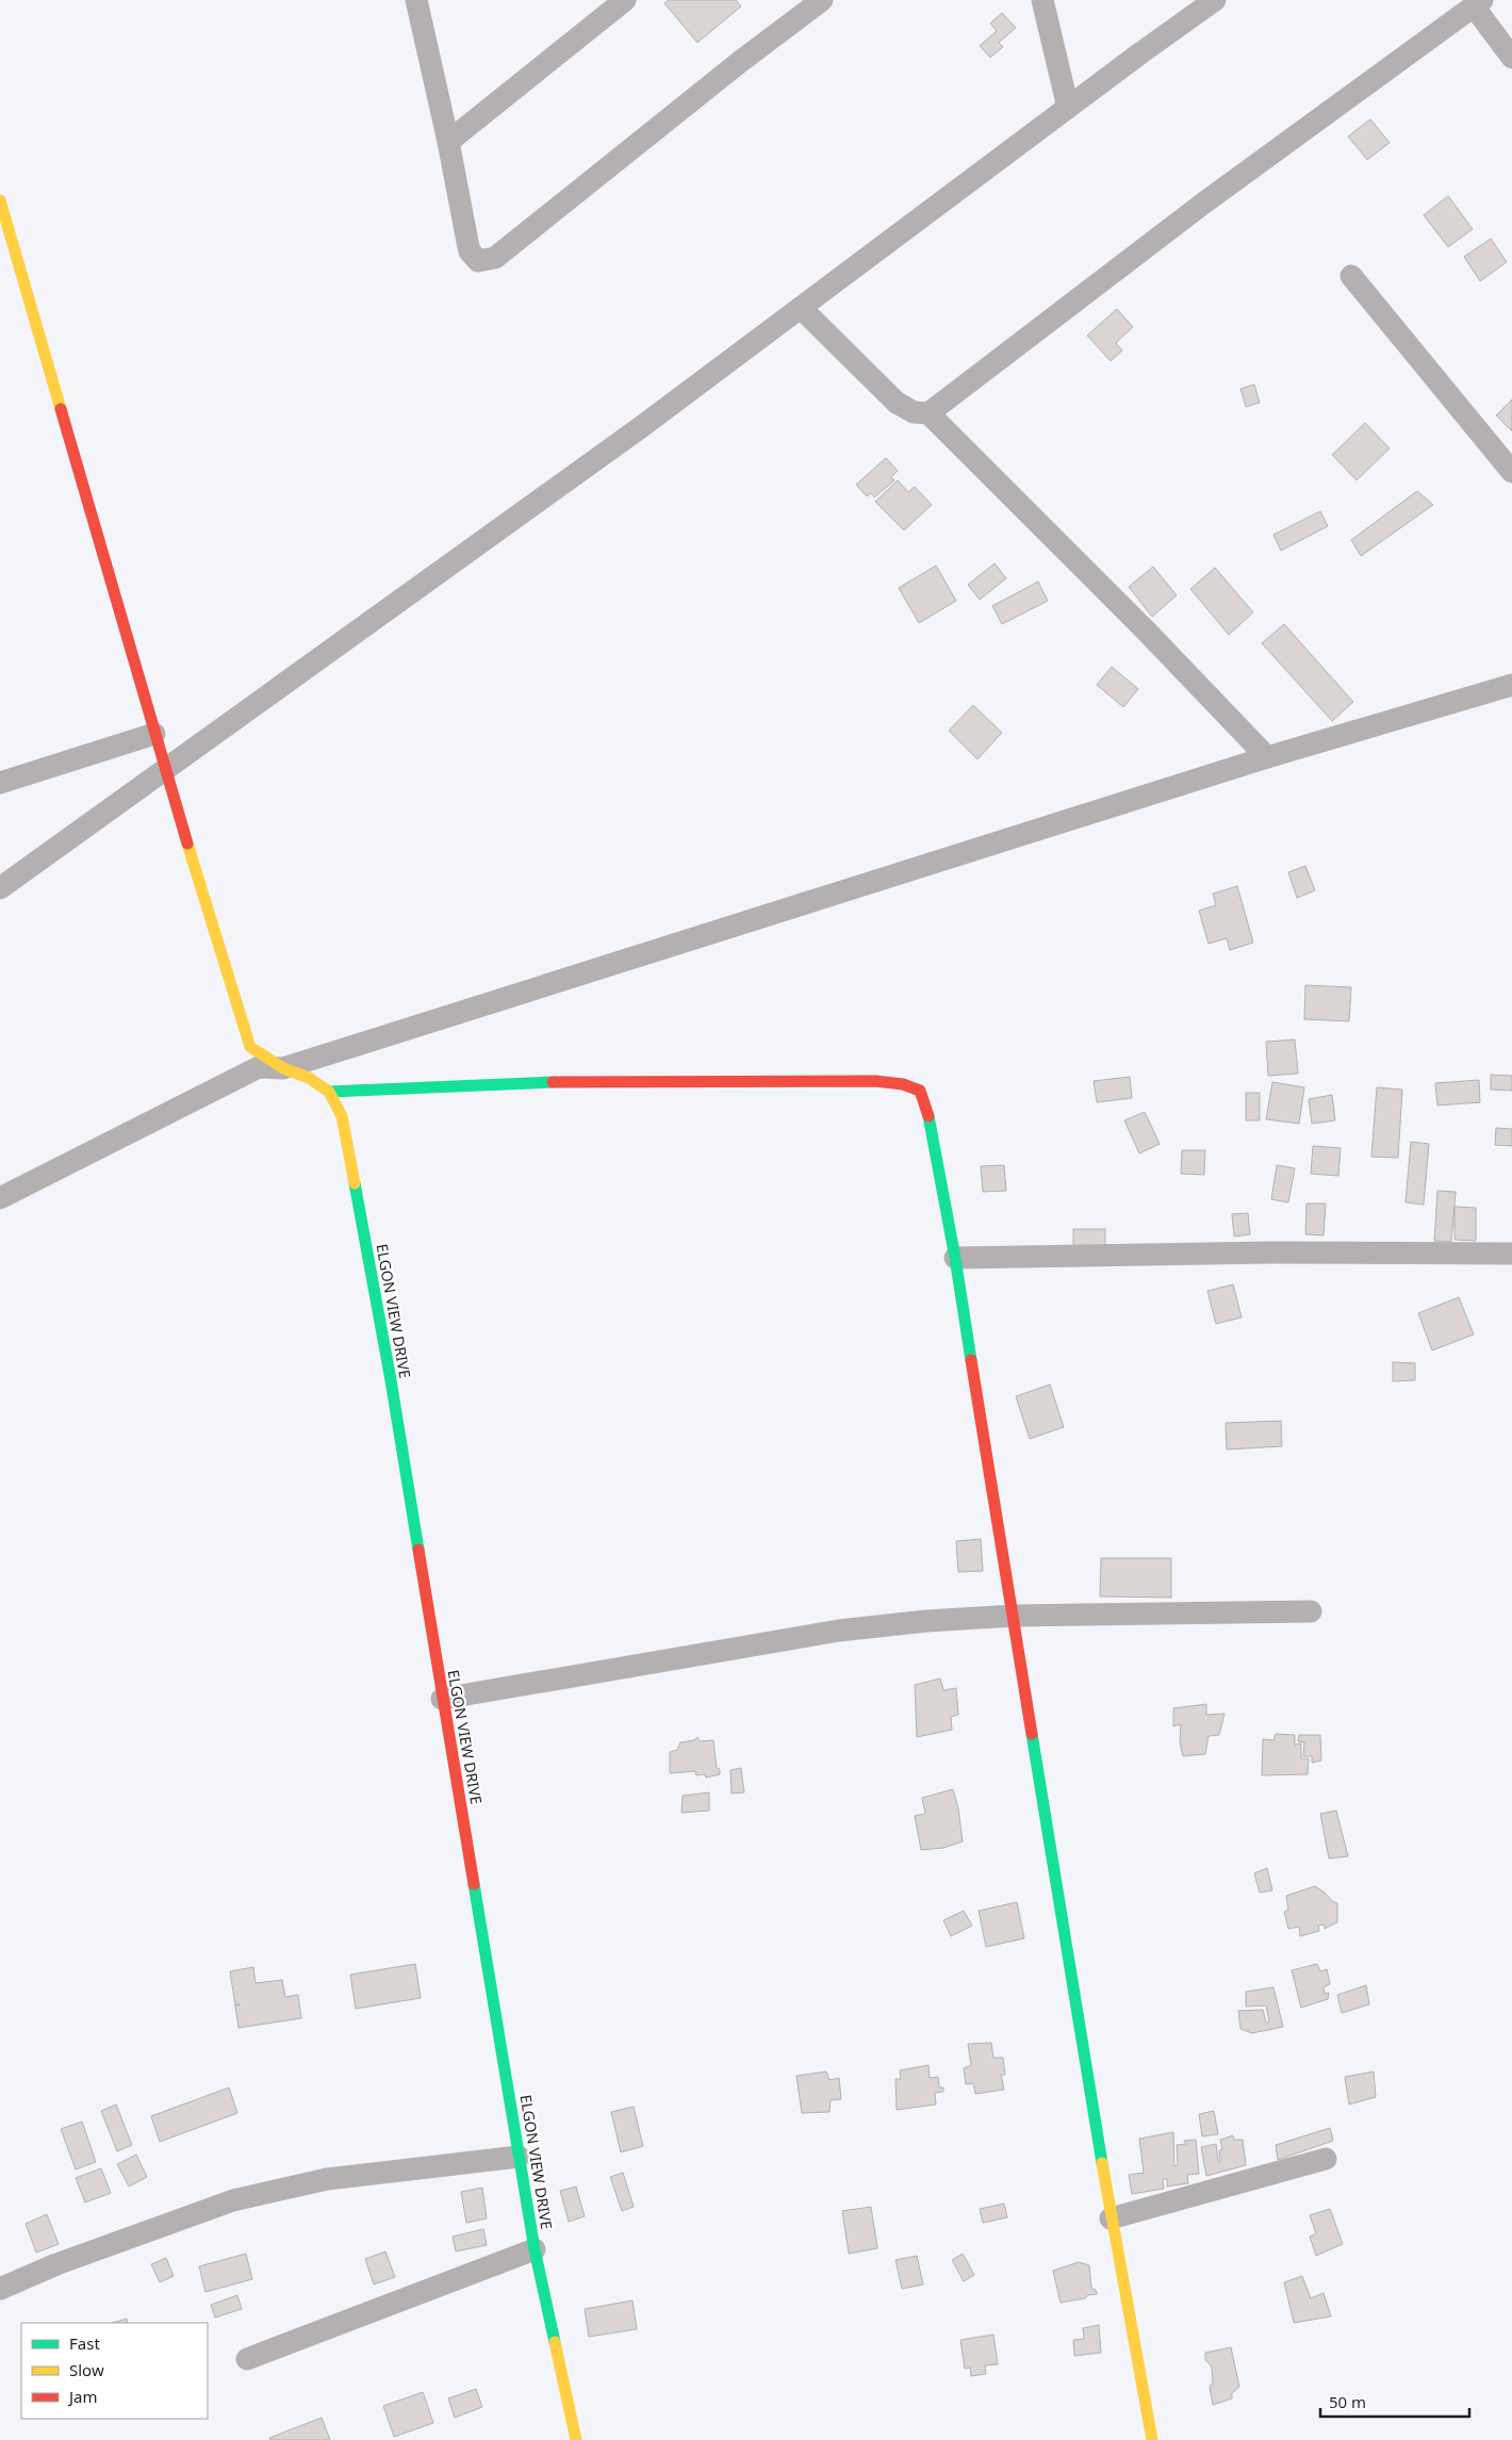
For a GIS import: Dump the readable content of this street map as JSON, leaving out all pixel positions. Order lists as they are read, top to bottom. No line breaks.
{"streets":{"street":["ELGON VIEW DRIVE"]},"legend":["Fast","Slow","Jam"],"scale_bar":"50 m"}
